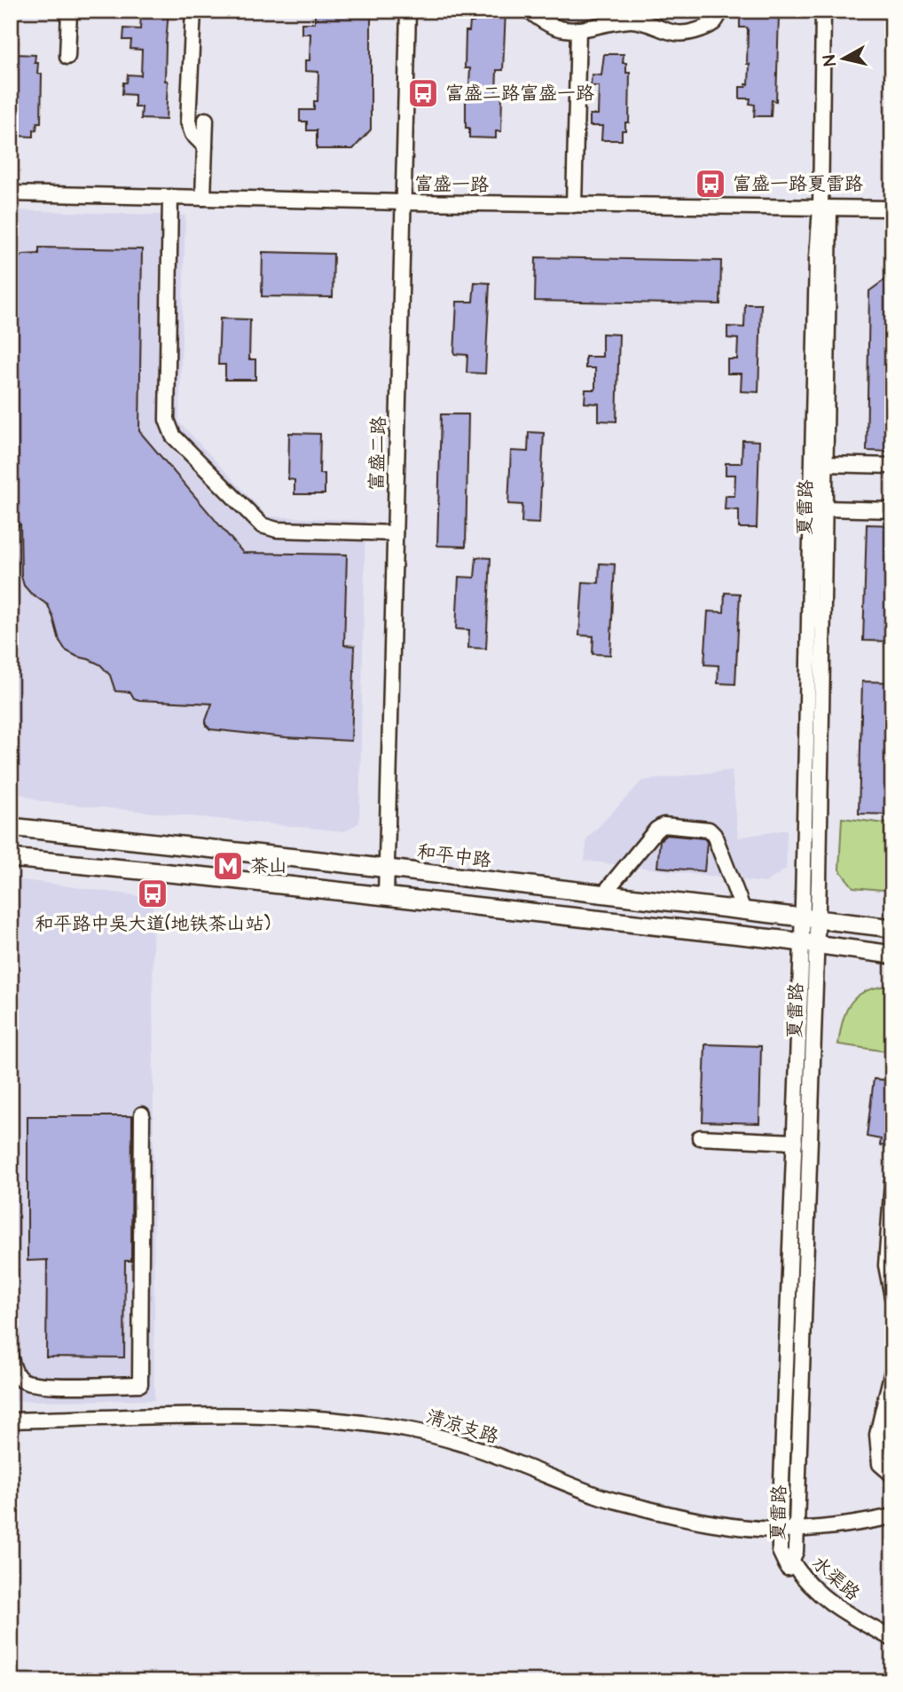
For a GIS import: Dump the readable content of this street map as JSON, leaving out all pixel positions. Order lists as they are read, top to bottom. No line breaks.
{"streets":{"main road":["和平中路"],"street":["富盛一路","富盛二路","夏雷路","清凉支路","水渠路"]},"crossings":[["富盛一路","富盛二路"],["富盛一路","夏雷路"],["富盛二路","和平中路"],["夏雷路","和平中路"],["夏雷路","清凉支路"],["夏雷路","水渠路"]],"places":{"bus stop":["富盛二路富盛一路","富盛一路夏雷路","和平路中吴大道(地铁茶山站)"],"metro station":["茶山"]},"north":"left"}
